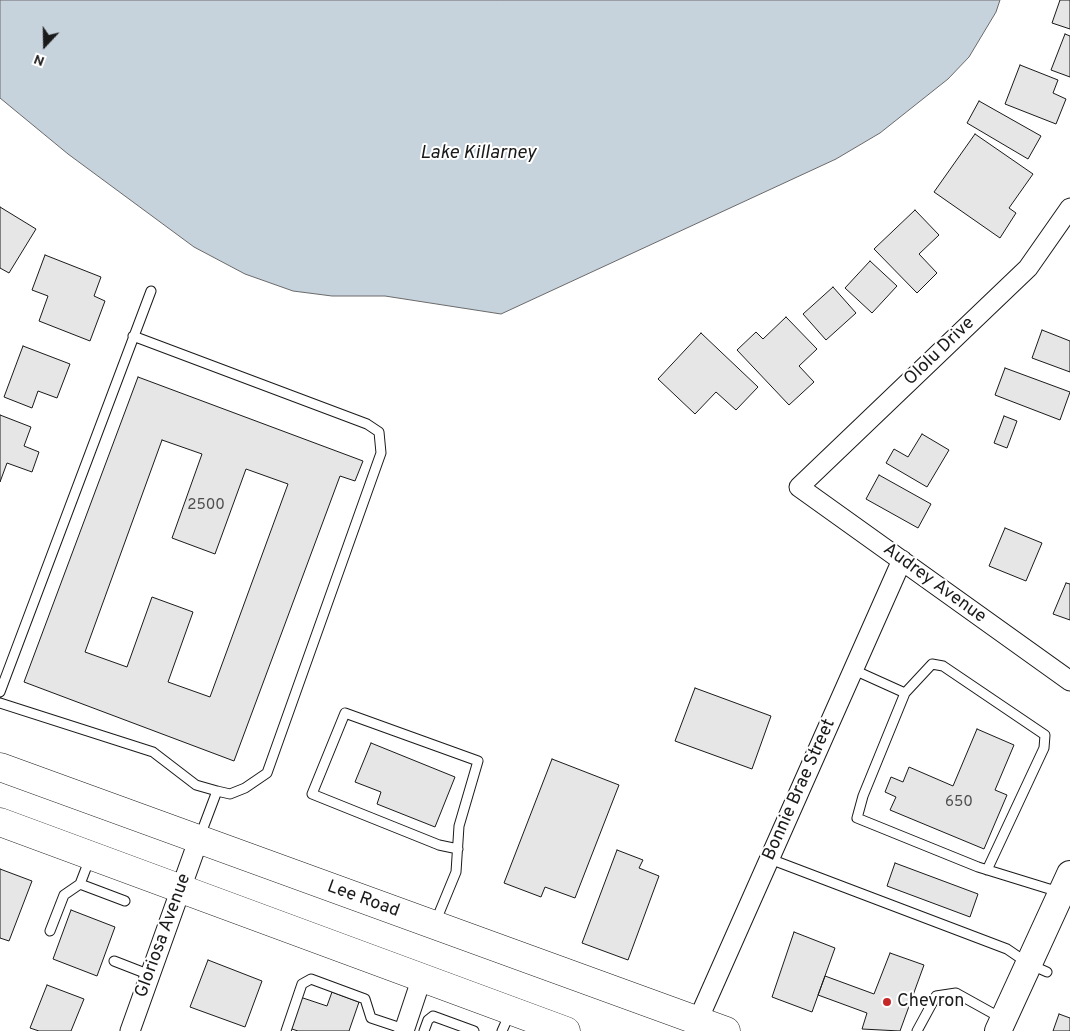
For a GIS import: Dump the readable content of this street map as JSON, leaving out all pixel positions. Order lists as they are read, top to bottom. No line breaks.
{"streets":{"main road":["Lee Road"],"street":["Ololu Drive","Audrey Avenue","Bonnie Brae Street","Gloriosa Avenue"]},"crossings":[["Ololu Drive","Audrey Avenue"],["Audrey Avenue","Bonnie Brae Street"],["Bonnie Brae Street","Lee Road"],["Lee Road","Gloriosa Avenue"]],"water":["Lake Killarney"],"places":["Chevron"],"house_numbers":["2500","650"],"north":"bottom"}
